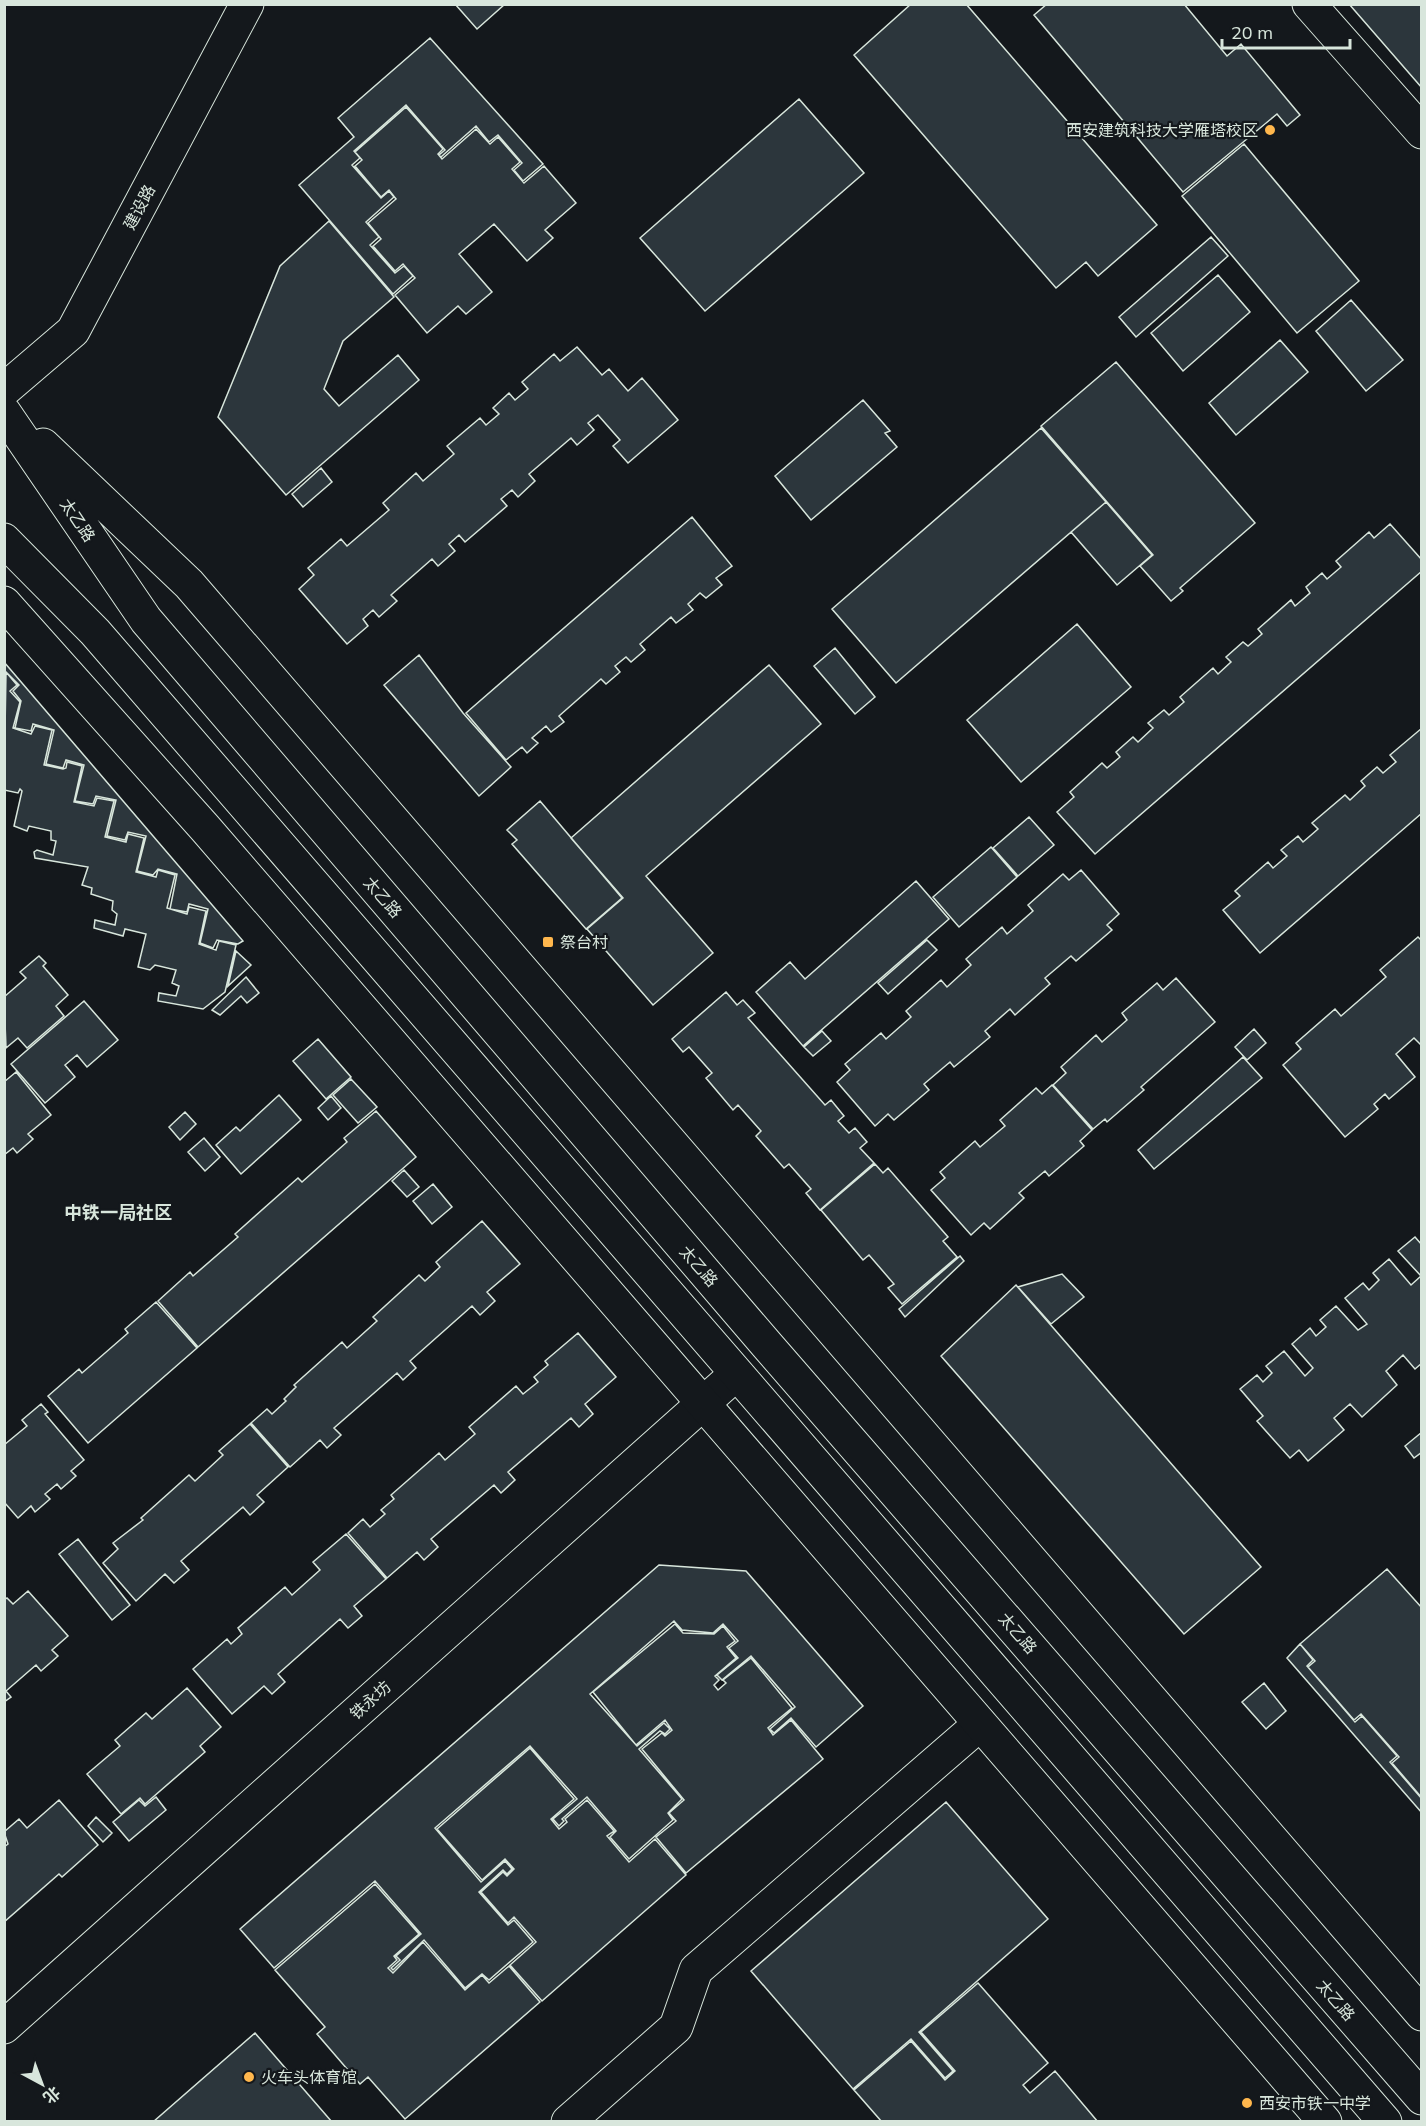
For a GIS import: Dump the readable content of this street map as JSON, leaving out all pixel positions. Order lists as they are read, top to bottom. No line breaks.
{"streets":{"main road":["建设路","太乙路","铁永坊"]},"districts":["中铁一局社区"],"places":{"other":["西安建筑科技大学雁塔校区","火车头体育馆","西安市铁一中学"],"transit":["祭台村"]},"scale_bar":"20 m","north":"bottom right"}
